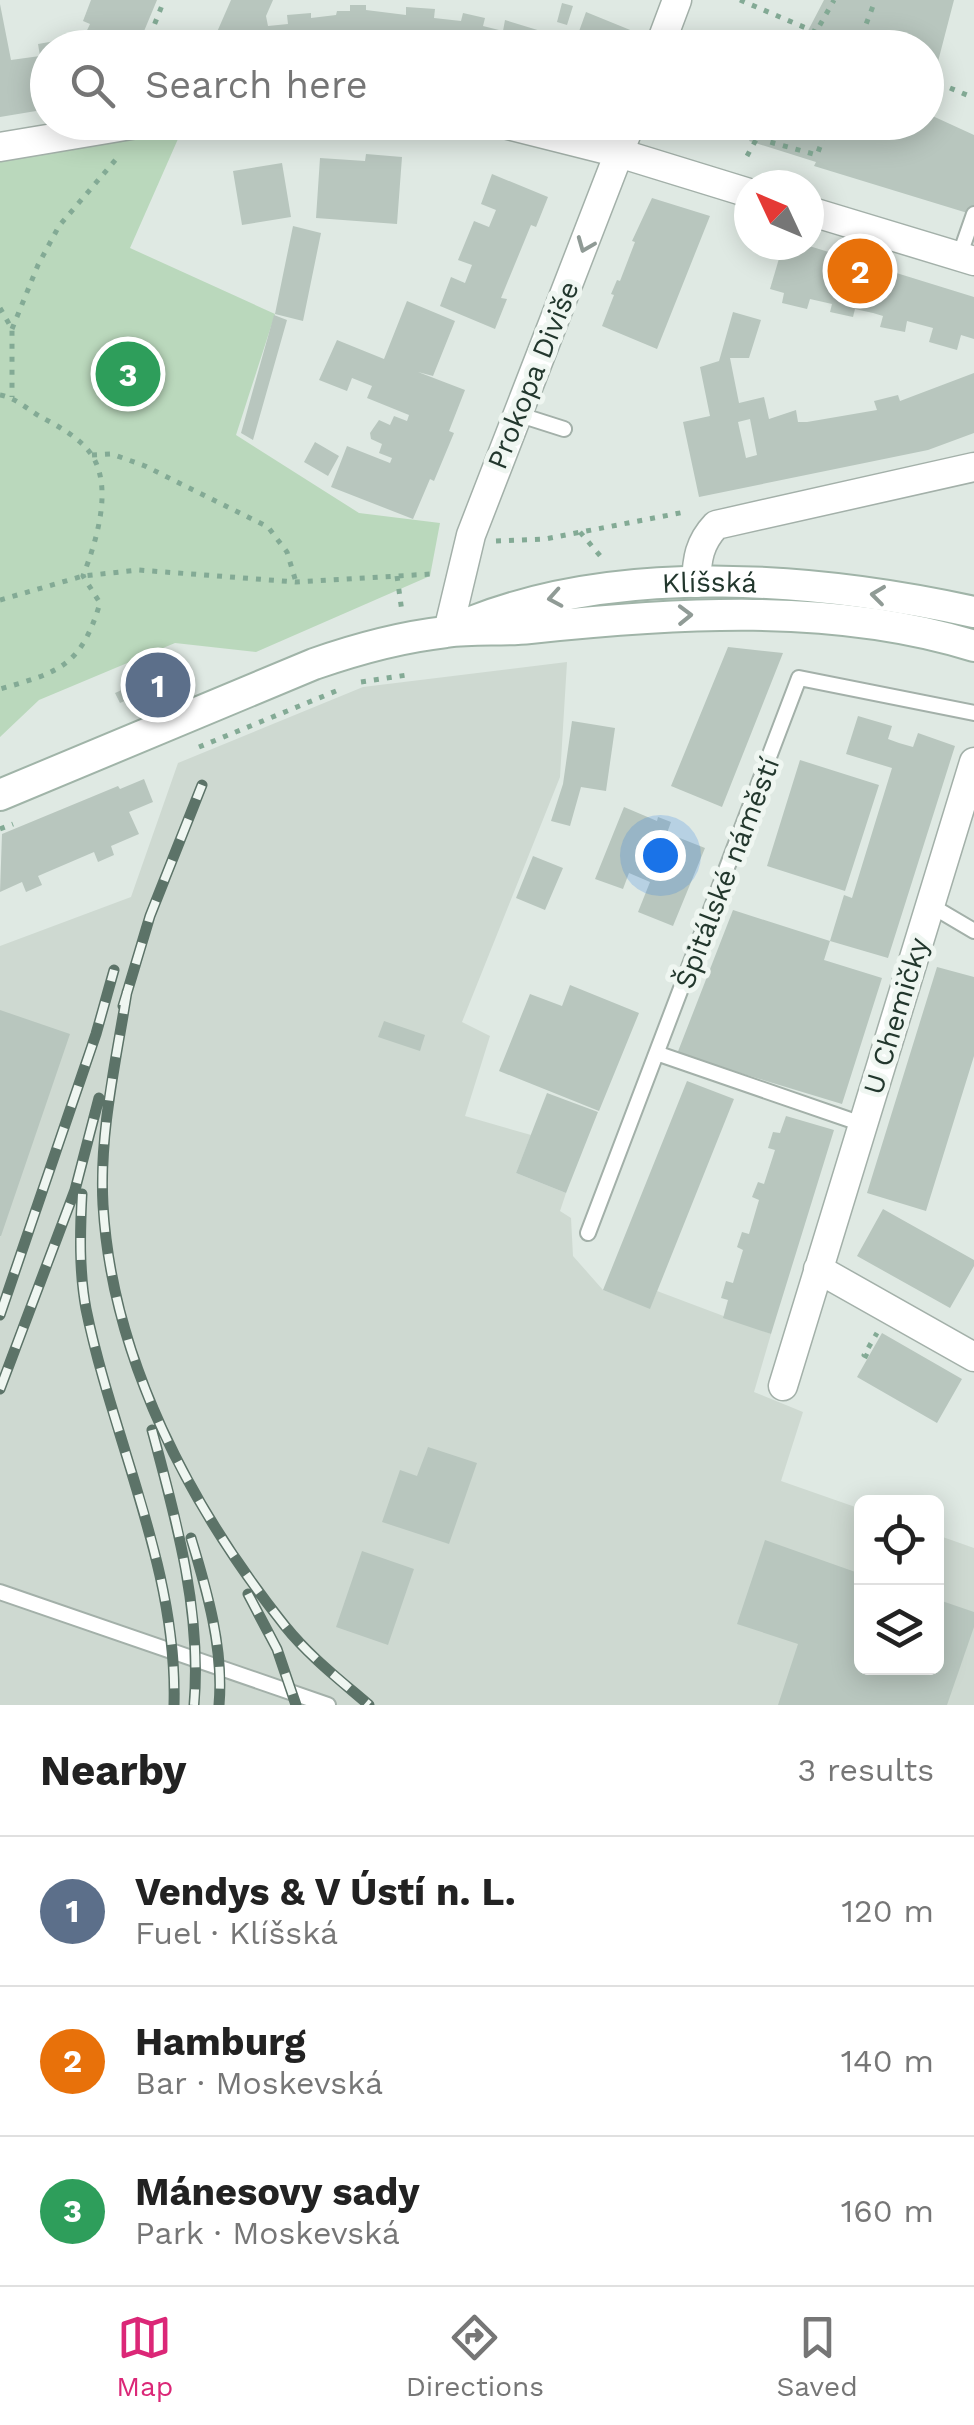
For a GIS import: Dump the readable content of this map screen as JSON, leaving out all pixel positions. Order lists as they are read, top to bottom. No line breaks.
{"streets":{"street":["Prokopa Diviše","Klíšská","U Chemičky"],"lane":["Špitálské náměstí"]},"crossings":[["Prokopa Diviše","Klíšská"]],"one_way":["Prokopa Diviše"],"north":"top left","page":{"search":"Search here","pins":["2","3","1"],"heading":["Nearby","3 results"],"list":[{"mark":"1","name":"Vendys & V Ústí n. L.","note":"Fuel · Klíšská","value":"120 m"},{"mark":"2","name":"Hamburg","note":"Bar · Moskevská","value":"140 m"},{"mark":"3","name":"Mánesovy sady","note":"Park · Moskevská","value":"160 m"}],"nav":["Map","Directions","Saved"]}}
